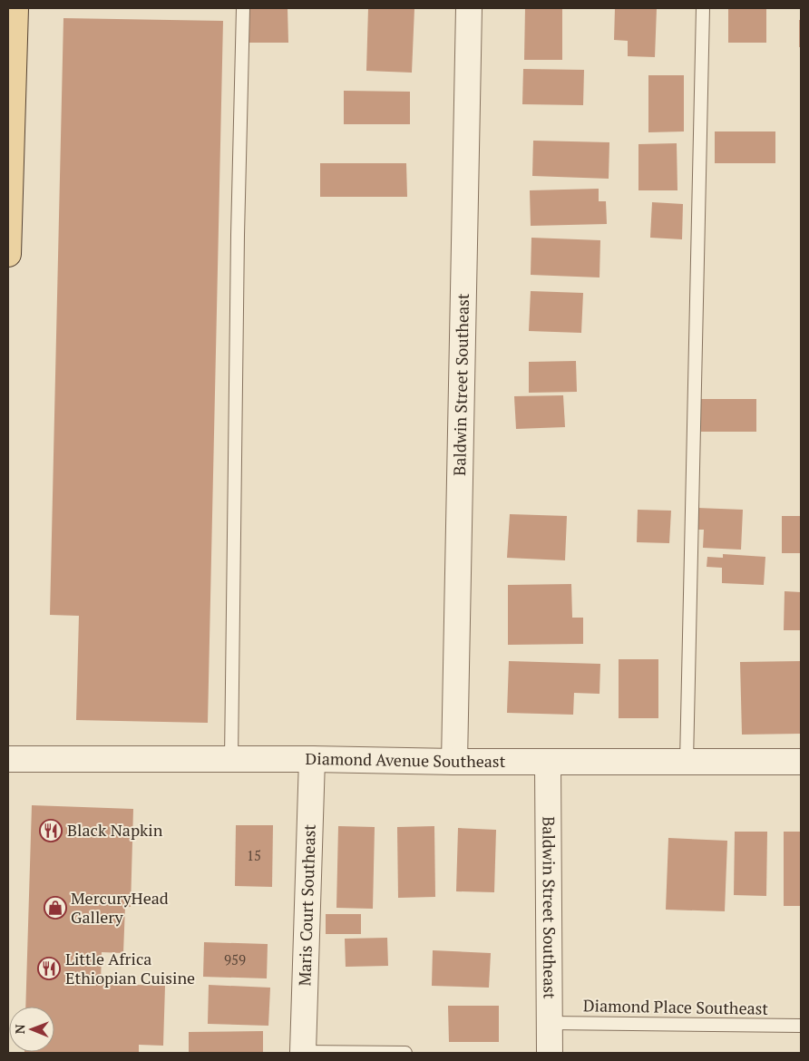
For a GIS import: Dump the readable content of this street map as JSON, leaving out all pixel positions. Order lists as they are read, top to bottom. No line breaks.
{"streets":{"street":["Baldwin Street Southeast","Diamond Avenue Southeast","Maris Court Southeast"],"lane":["Diamond Place Southeast"]},"crossings":[["Baldwin Street Southeast","Diamond Avenue Southeast"],["Baldwin Street Southeast","Diamond Place Southeast"],["Diamond Avenue Southeast","Maris Court Southeast"]],"places":{"restaurant":["Black Napkin","Little Africa Ethiopian Cuisine"],"shop":["MercuryHead Gallery"]},"house_numbers":["15","959"],"north":"left"}
